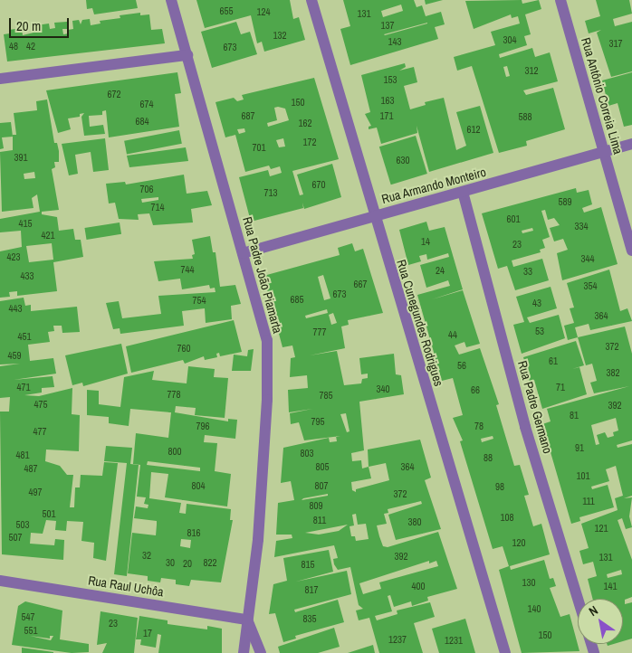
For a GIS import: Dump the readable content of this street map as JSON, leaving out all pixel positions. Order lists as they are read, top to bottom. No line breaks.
{"streets":{"street":["Rua Antônio Correia Lima","Rua Armando Monteiro","Rua Padre João Piamarta","Rua Cunegundes Rodrigues","Rua Padre Germano","Rua Raul Uchôa"]},"crossings":[["Rua Antônio Correia Lima","Rua Armando Monteiro"],["Rua Armando Monteiro","Rua Padre João Piamarta"],["Rua Armando Monteiro","Rua Cunegundes Rodrigues"],["Rua Armando Monteiro","Rua Padre Germano"],["Rua Padre João Piamarta","Rua Raul Uchôa"]],"house_numbers":["655","124","131","137","132","304","143","317","48","42","673","312","153","672","163","150","674","687","171","588","684","162","612","172","701","391","630","670","706","713","589","714","601","415","334","421","14","23","423","344","744","24","33","433","667","354","673","685","754","43","443","364","53","777","44","451","372","760","459","61","56","382","471","71","340","66","778","785","475","392","81","795","796","78","477","91","800","803","481","88","805","364","487","101","804","807","98","497","372","111","809","501","108","811","380","503","121","816","507","120","32","392","131","30","822","20","815","130","400","141","817","140","547","835","23","551","17","150","1237","1231"],"scale_bar":"20 m","north":"top left"}
